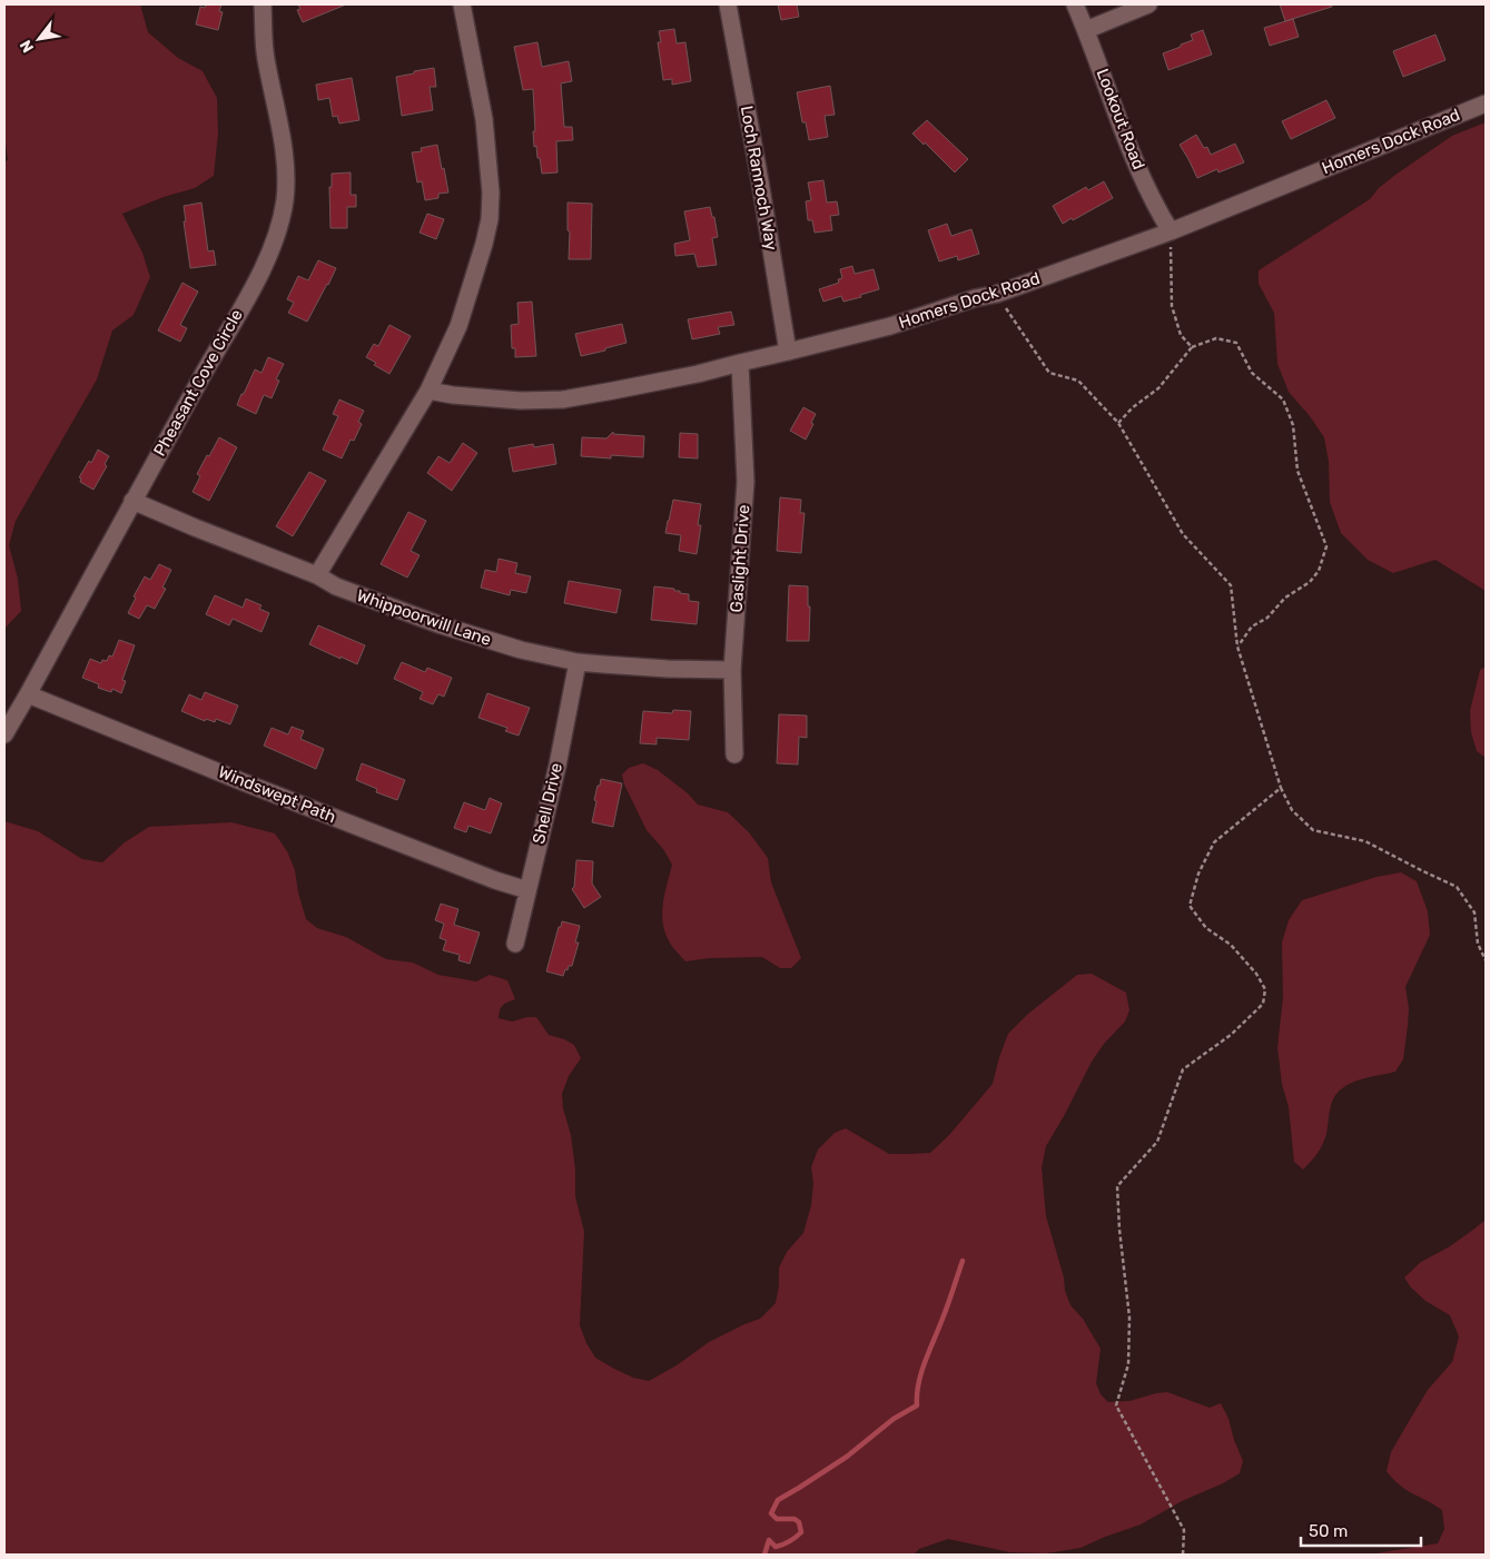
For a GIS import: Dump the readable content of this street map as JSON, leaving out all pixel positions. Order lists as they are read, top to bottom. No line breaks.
{"streets":{"street":["Lookout Road","Homers Dock Road","Loch Rannoch Way","Pheasant Cove Circle","Gaslight Drive","Whippoorwill Lane","Windswept Path","Shell Drive"]},"crossings":[["Lookout Road","Homers Dock Road"],["Homers Dock Road","Loch Rannoch Way"],["Homers Dock Road","Gaslight Drive"],["Pheasant Cove Circle","Whippoorwill Lane"],["Pheasant Cove Circle","Windswept Path"],["Gaslight Drive","Whippoorwill Lane"],["Whippoorwill Lane","Shell Drive"],["Windswept Path","Shell Drive"]],"scale_bar":"50 m","north":"bottom left"}
